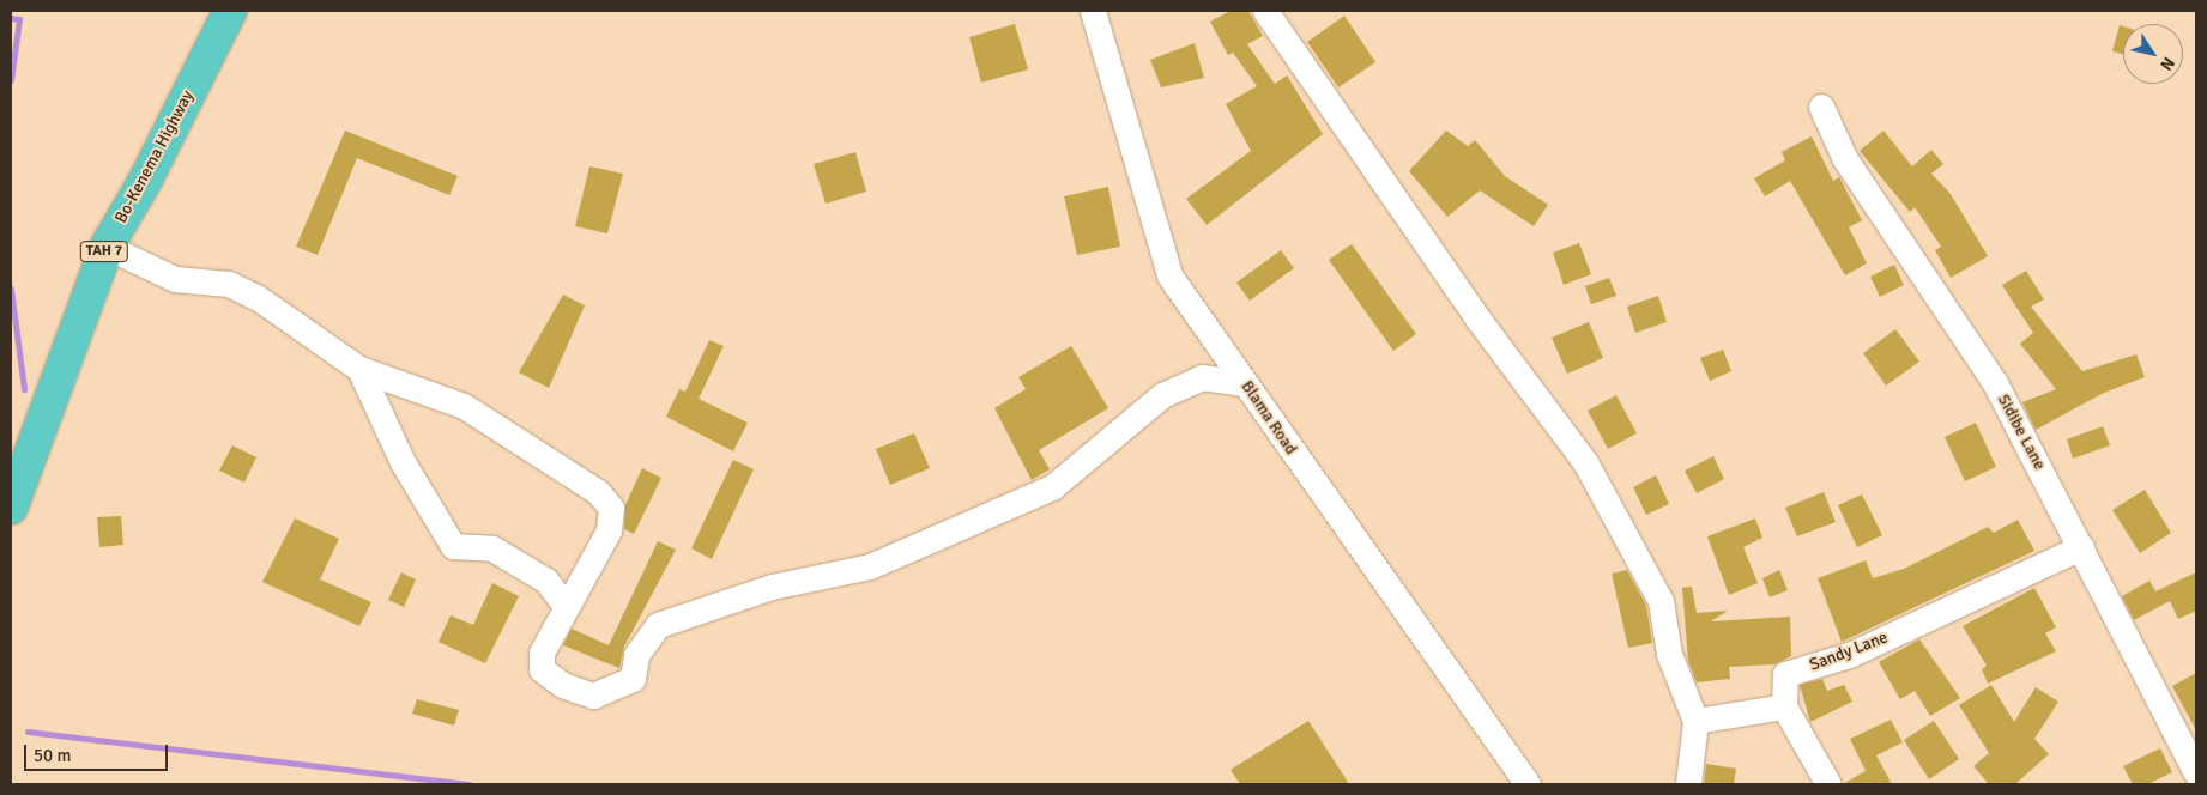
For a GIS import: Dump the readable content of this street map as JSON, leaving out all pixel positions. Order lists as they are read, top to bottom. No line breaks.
{"streets":{"highway":["Bo-Kenema Highway","TAH 7"],"street":["Blama Road","Sidibe Lane","Sandy Lane"]},"crossings":[["Sidibe Lane","Sandy Lane"]],"scale_bar":"50 m","north":"bottom right"}
